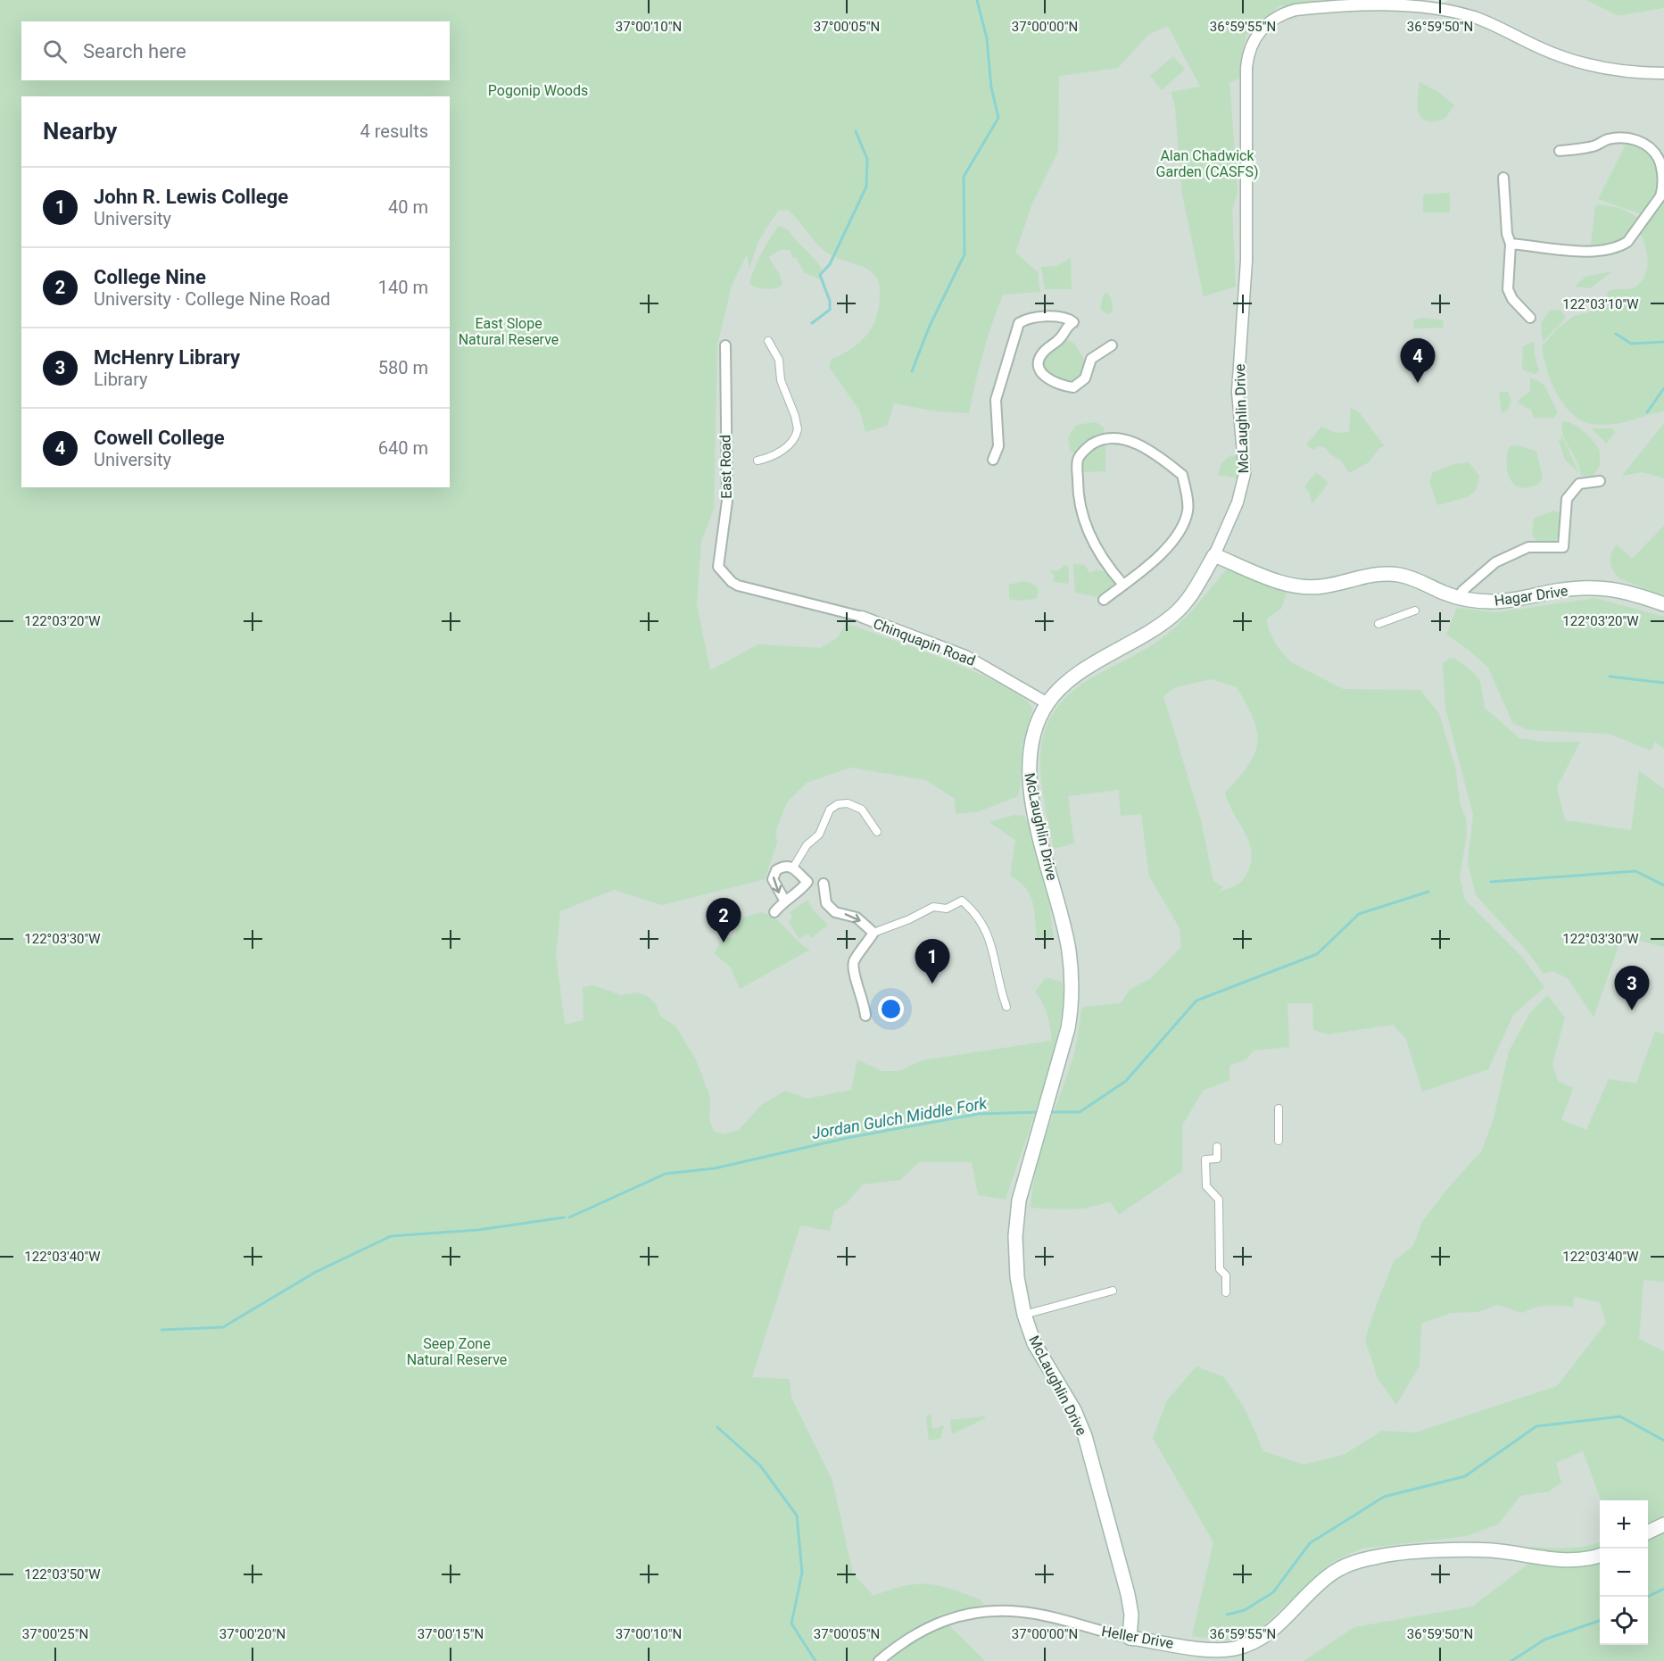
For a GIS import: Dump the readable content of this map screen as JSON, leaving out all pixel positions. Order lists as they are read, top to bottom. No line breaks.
{"streets":{"main road":["McLaughlin Drive","Hagar Drive","Heller Drive"],"street":["East Road","Chinquapin Road"]},"crossings":[["McLaughlin Drive","Hagar Drive"],["McLaughlin Drive","Chinquapin Road"],["McLaughlin Drive","Heller Drive"],["East Road","Chinquapin Road"]],"water":["Jordan Gulch Middle Fork"],"parks":["Pogonip Woods","Alan Chadwick Garden (CASFS)","East Slope Natural Reserve","Seep Zone Natural Reserve"],"page":{"search":"Search here","heading":["Nearby","4 results"],"list":[{"mark":"1","name":"John R. Lewis College","note":"University","value":"40 m"},{"mark":"2","name":"College Nine","note":"University · College Nine Road","value":"140 m"},{"mark":"3","name":"McHenry Library","note":"Library","value":"580 m"},{"mark":"4","name":"Cowell College","note":"University","value":"640 m"}],"pins":["4","2","1","3"],"map_buttons":["+","−"]},"coordinates":["37°00'10\"N","37°00'05\"N","37°00'00\"N","36°59'55\"N","36°59'50\"N","122°03'10\"W","122°03'20\"W","122°03'30\"W","122°03'40\"W","122°03'50\"W","37°00'25\"N","37°00'20\"N","37°00'15\"N"]}
